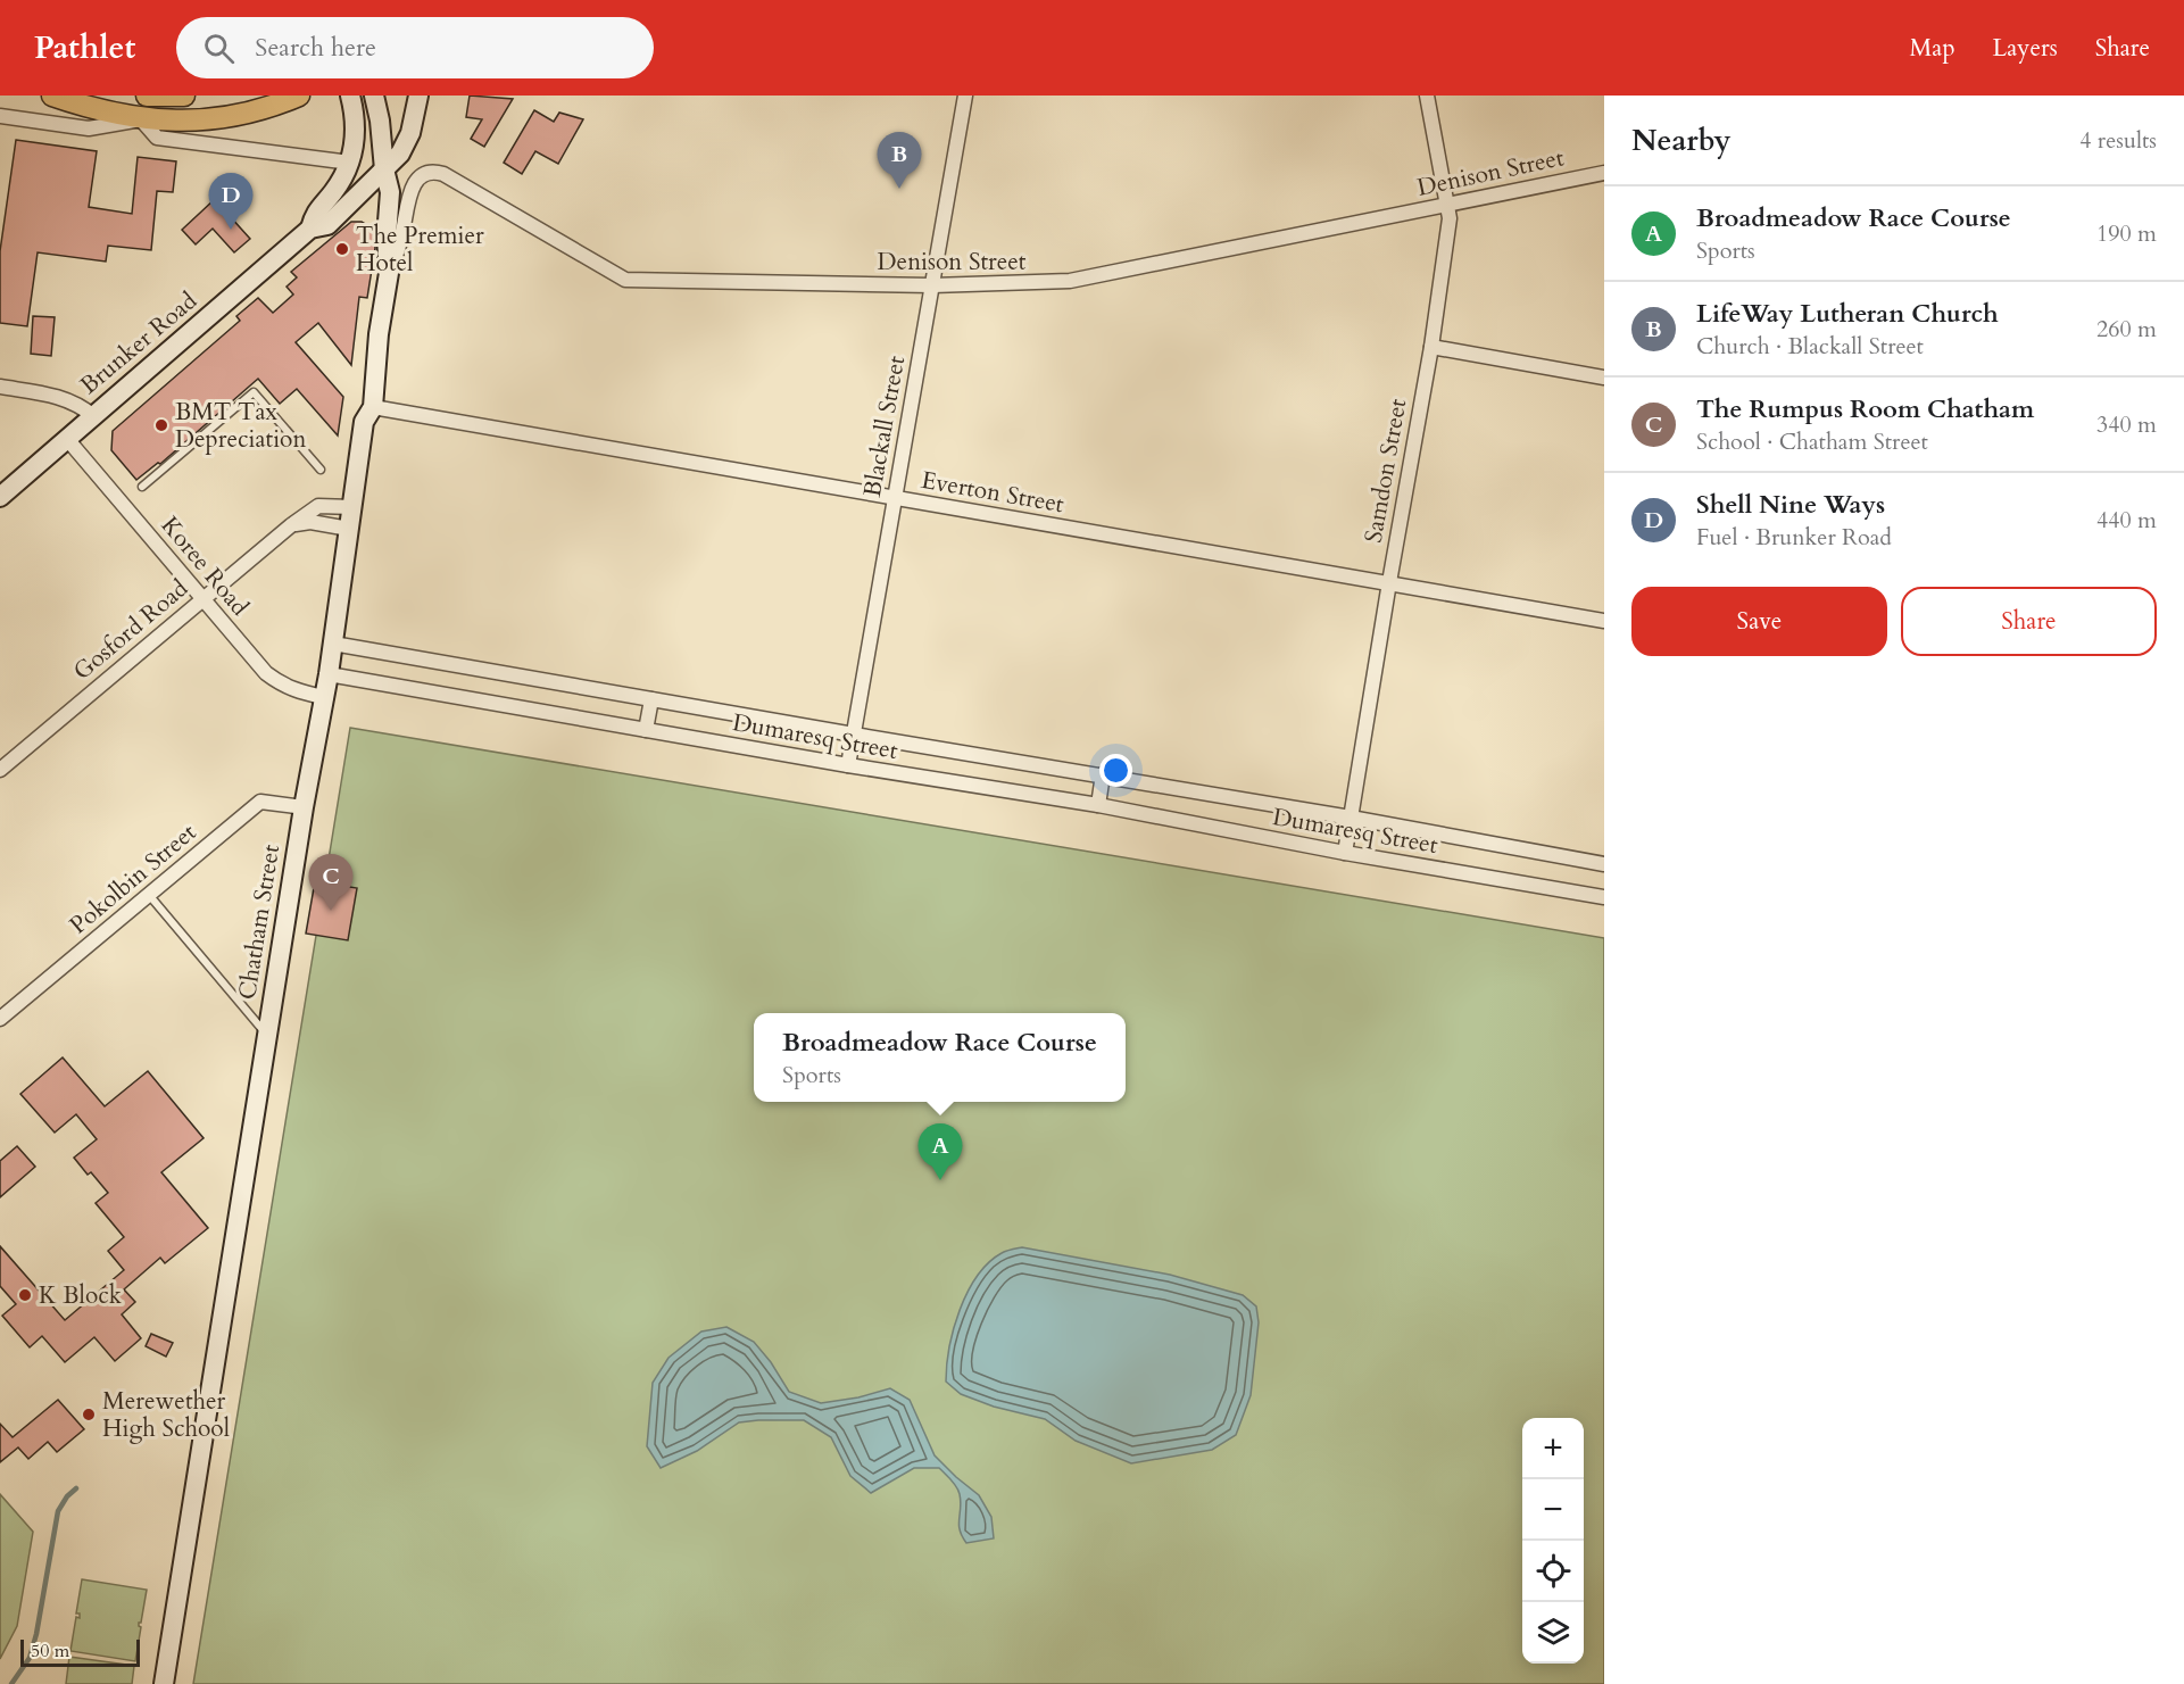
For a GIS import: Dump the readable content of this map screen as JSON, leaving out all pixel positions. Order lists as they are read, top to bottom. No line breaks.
{"streets":{"street":["Denison Street","Brunker Road","Blackall Street","Samdon Street","Everton Street","Koree Road","Gosford Road","Dumaresq Street","Pokolbin Street","Chatham Street"]},"crossings":[["Denison Street","Blackall Street"],["Denison Street","Samdon Street"],["Denison Street","Chatham Street"],["Brunker Road","Koree Road"],["Brunker Road","Chatham Street"],["Blackall Street","Everton Street"],["Blackall Street","Dumaresq Street"],["Samdon Street","Everton Street"],["Samdon Street","Dumaresq Street"],["Everton Street","Chatham Street"],["Koree Road","Gosford Road"],["Koree Road","Chatham Street"],["Gosford Road","Chatham Street"],["Dumaresq Street","Chatham Street"],["Pokolbin Street","Chatham Street"]],"places":["The Premier Hotel","BMT Tax Depreciation","K Block","Merewether High School"],"scale_bar":"50 m","page":{"header":"Pathlet","search":"Search here","nav":["Map","Layers","Share"],"heading":["Nearby","4 results"],"pins":["B","D","C","A"],"list":[{"mark":"A","name":"Broadmeadow Race Course","note":"Sports","value":"190 m"},{"mark":"B","name":"LifeWay Lutheran Church","note":"Church · Blackall Street","value":"260 m"},{"mark":"C","name":"The Rumpus Room Chatham","note":"School · Chatham Street","value":"340 m"},{"mark":"D","name":"Shell Nine Ways","note":"Fuel · Brunker Road","value":"440 m"}],"buttons":["Save","Share"],"popup":["Broadmeadow Race Course","Sports"],"map_buttons":["+","−"],"scale":"50 m"}}
